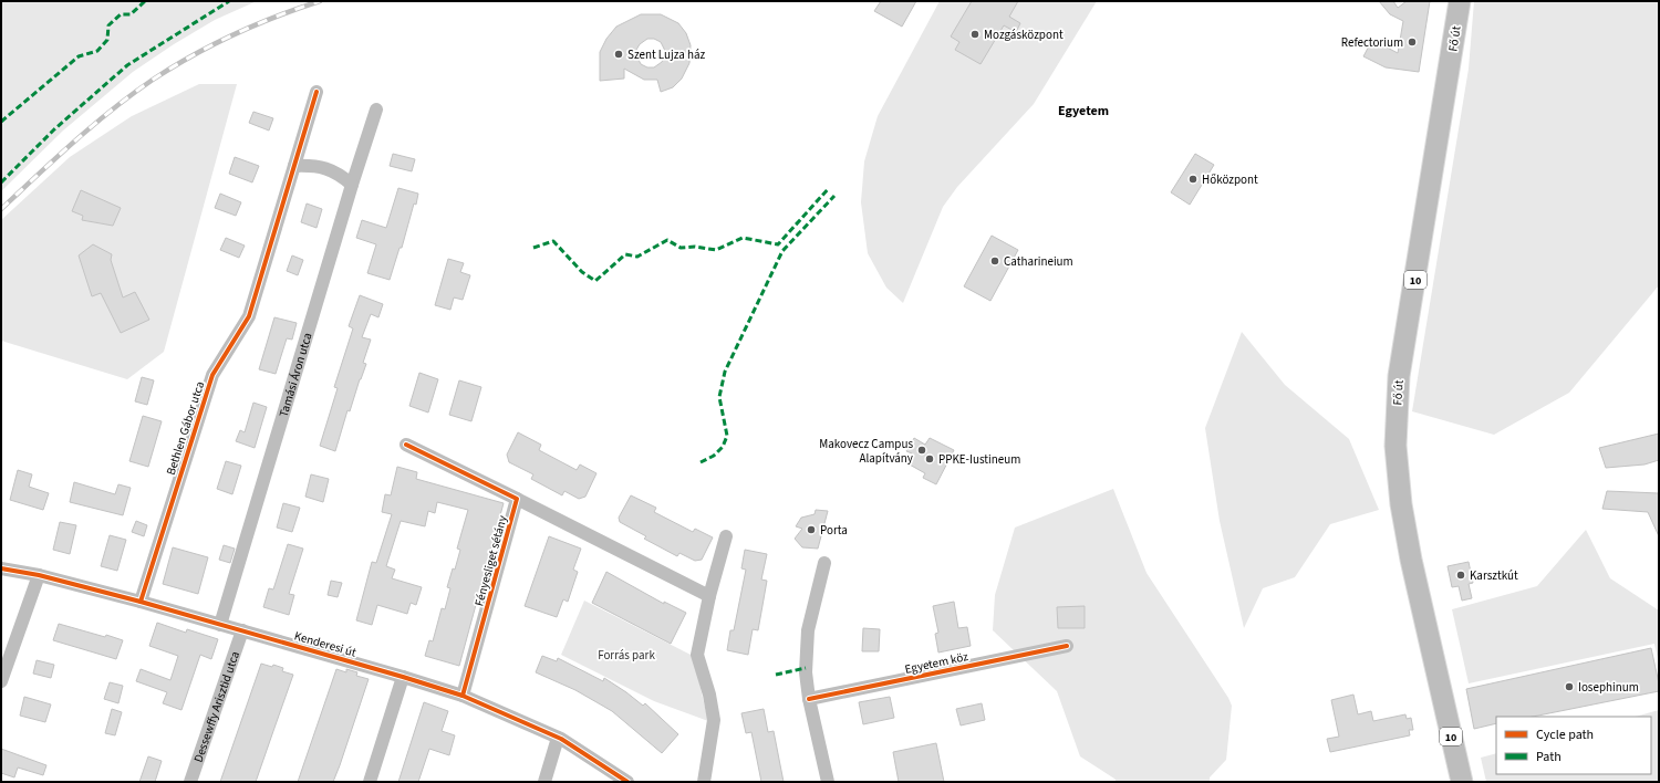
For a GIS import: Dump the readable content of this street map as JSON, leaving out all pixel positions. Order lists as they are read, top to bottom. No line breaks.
{"streets":{"main road":["Fő út","10"],"street":["Tamási Áron utca","Bethlen Gábor utca","Fényesliget sétány","Kenderesi út","Egyetem köz","Dessewffy Arisztid utca"]},"crossings":[["Tamási Áron utca","Kenderesi út"],["Bethlen Gábor utca","Kenderesi út"],["Fényesliget sétány","Kenderesi út"],["Kenderesi út","Dessewffy Arisztid utca"]],"districts":["Egyetem"],"parks":["Forrás park"],"places":["Mozgásközpont","Refectorium","Szent Lujza ház","Hőközpont","Catharineium","Makovecz Campus Alapítvány","PPKE-Iustineum","Porta","Karsztkút","Iosephinum"],"legend":["Cycle path","Path"]}
